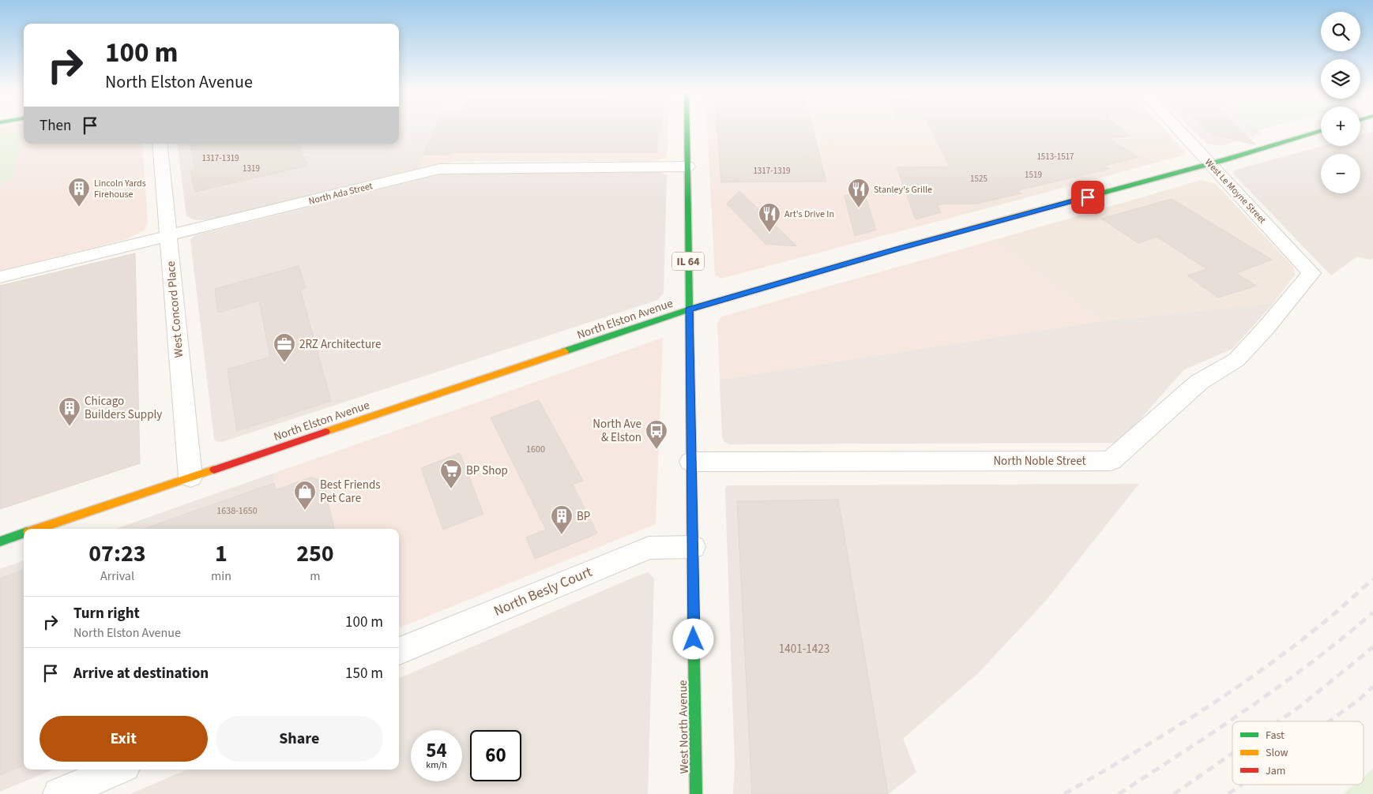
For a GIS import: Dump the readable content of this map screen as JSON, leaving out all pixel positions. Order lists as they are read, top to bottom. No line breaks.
{"streets":{"main road":["IL 64","North Elston Avenue","West North Avenue"],"street":["West Le Moyne Street","North Ada Street","West Concord Place","North Noble Street","North Besly Court"]},"crossings":[["West Le Moyne Street","North Elston Avenue"],["West Le Moyne Street","North Noble Street"],["North Ada Street","West Concord Place"],["North Ada Street","West North Avenue"],["West Concord Place","North Elston Avenue"],["North Elston Avenue","West North Avenue"],["North Noble Street","West North Avenue"],["North Besly Court","West North Avenue"]],"places":{"building":["Lincoln Yards Firehouse","Chicago Builders Supply","BP"],"restaurant":["Stanley's Grille","Art's Drive In"],"office":["2RZ Architecture"],"bus stop":["North Ave & Elston"],"supermarket":["BP Shop"],"shop":["Best Friends Pet Care"]},"house_numbers":["1513-1517","1317-1319","1319","1317-1319","1519","1525","1600","1638-1650","1401-1423"],"legend":["Fast","Slow","Jam"],"page":{"map_buttons":["+","−"],"turn":["100 m","North Elston Avenue"],"then":"Then","eta":["07:23","Arrival","1","min","250","m"],"list":[{"name":"Turn right","note":"North Elston Avenue","value":"100 m"},{"name":"Arrive at destination","value":"150 m"}],"buttons":["Exit","Share"],"speed":"54 km/h","limit":"60"}}
